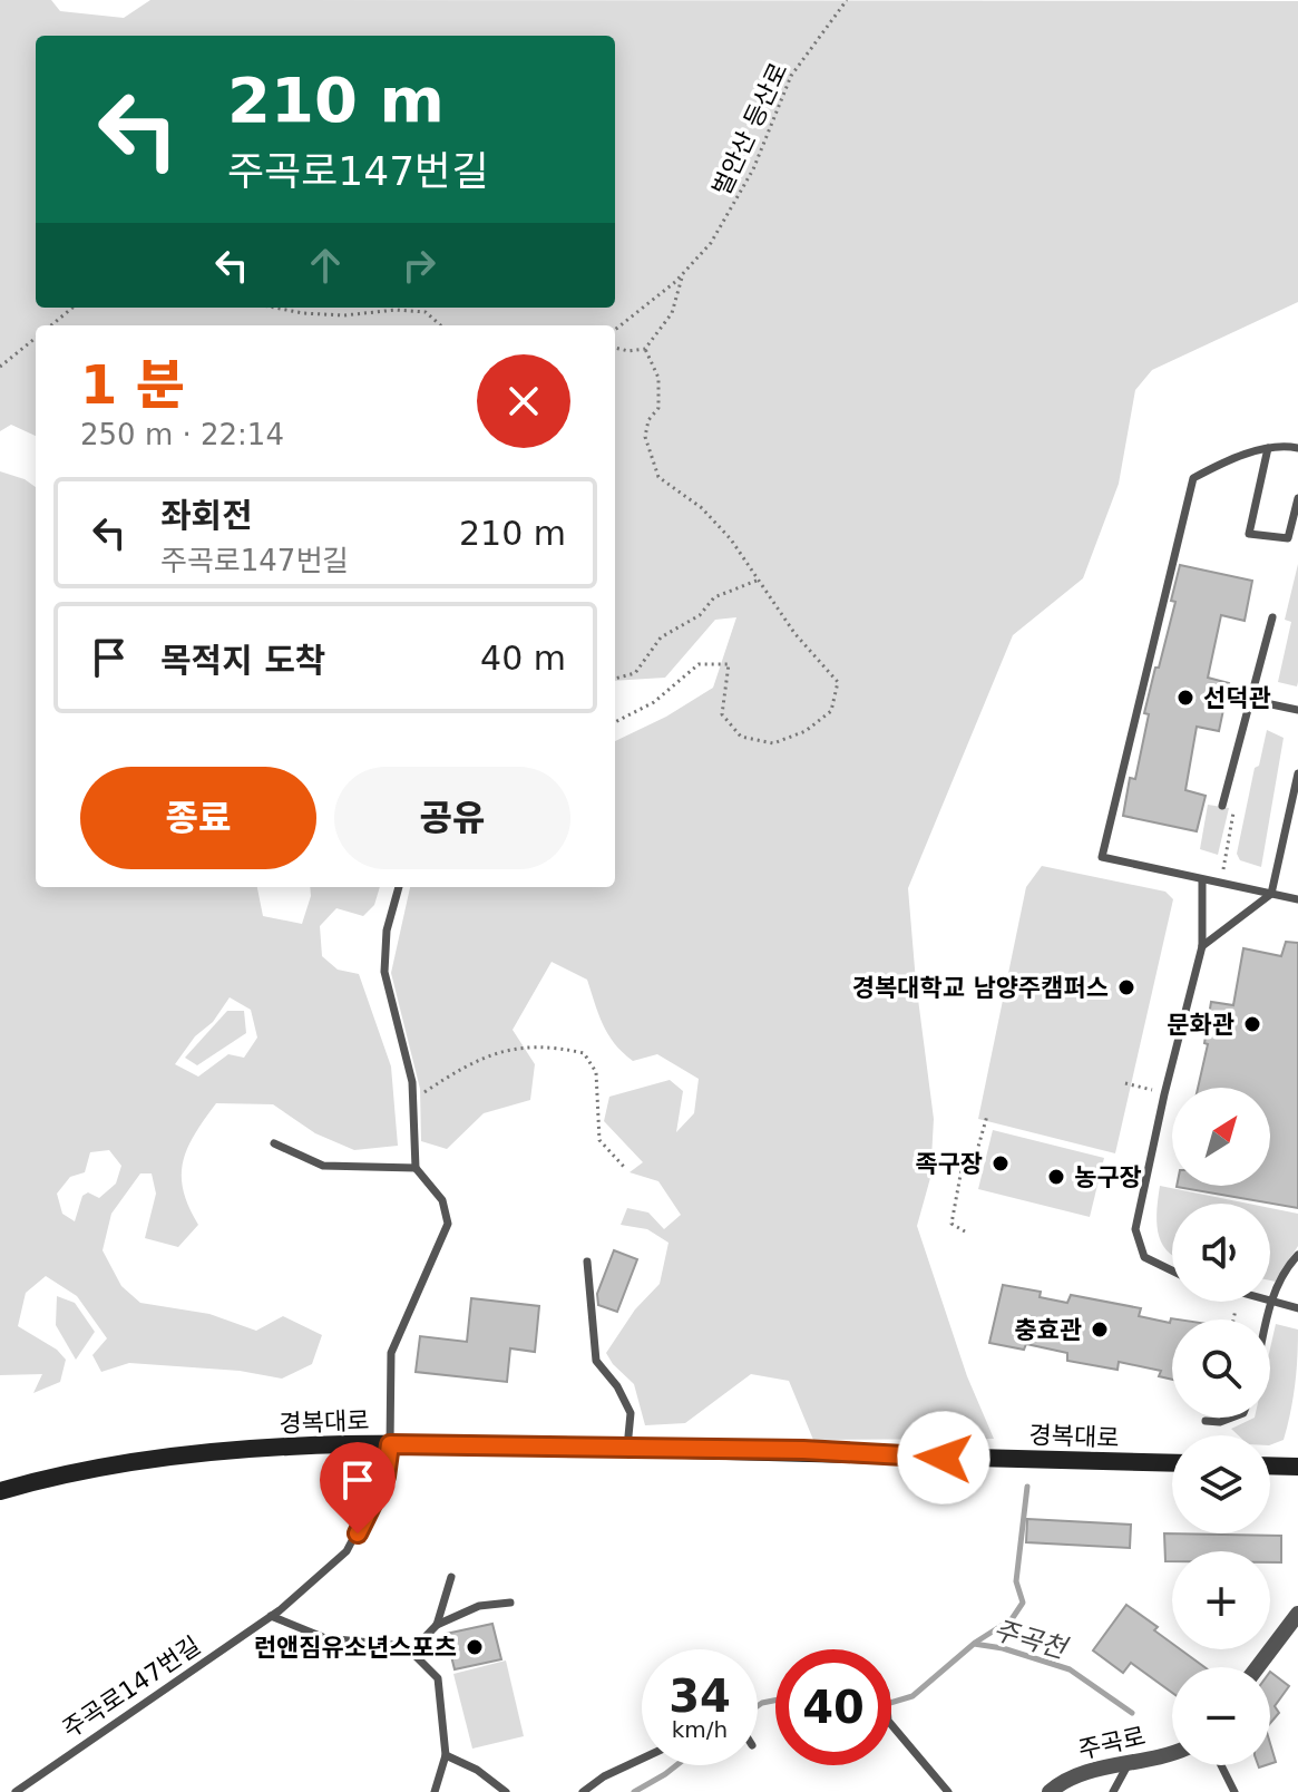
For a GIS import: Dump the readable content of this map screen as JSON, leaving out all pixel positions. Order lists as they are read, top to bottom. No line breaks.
{"streets":{"street":["경복대로","주곡로"],"lane":["주곡로147번길"],"path":["벌안산 등산로"]},"crossings":[["경복대로","주곡로147번길"]],"water":["주곡천"],"places":["선덕관","경복대학교 남양주캠퍼스","문화관","족구장","농구장","충효관","런앤짐유소년스포츠"],"north":"top right","page":{"turn":["210 m","주곡로147번길"],"heading":["1 분","250 m · 22:14"],"list":[{"name":"좌회전","note":"주곡로147번길","value":"210 m"},{"name":"목적지 도착","value":"40 m"}],"buttons":["종료","공유"],"map_buttons":["+","−"],"speed":"34 km/h","limit":"40"}}
